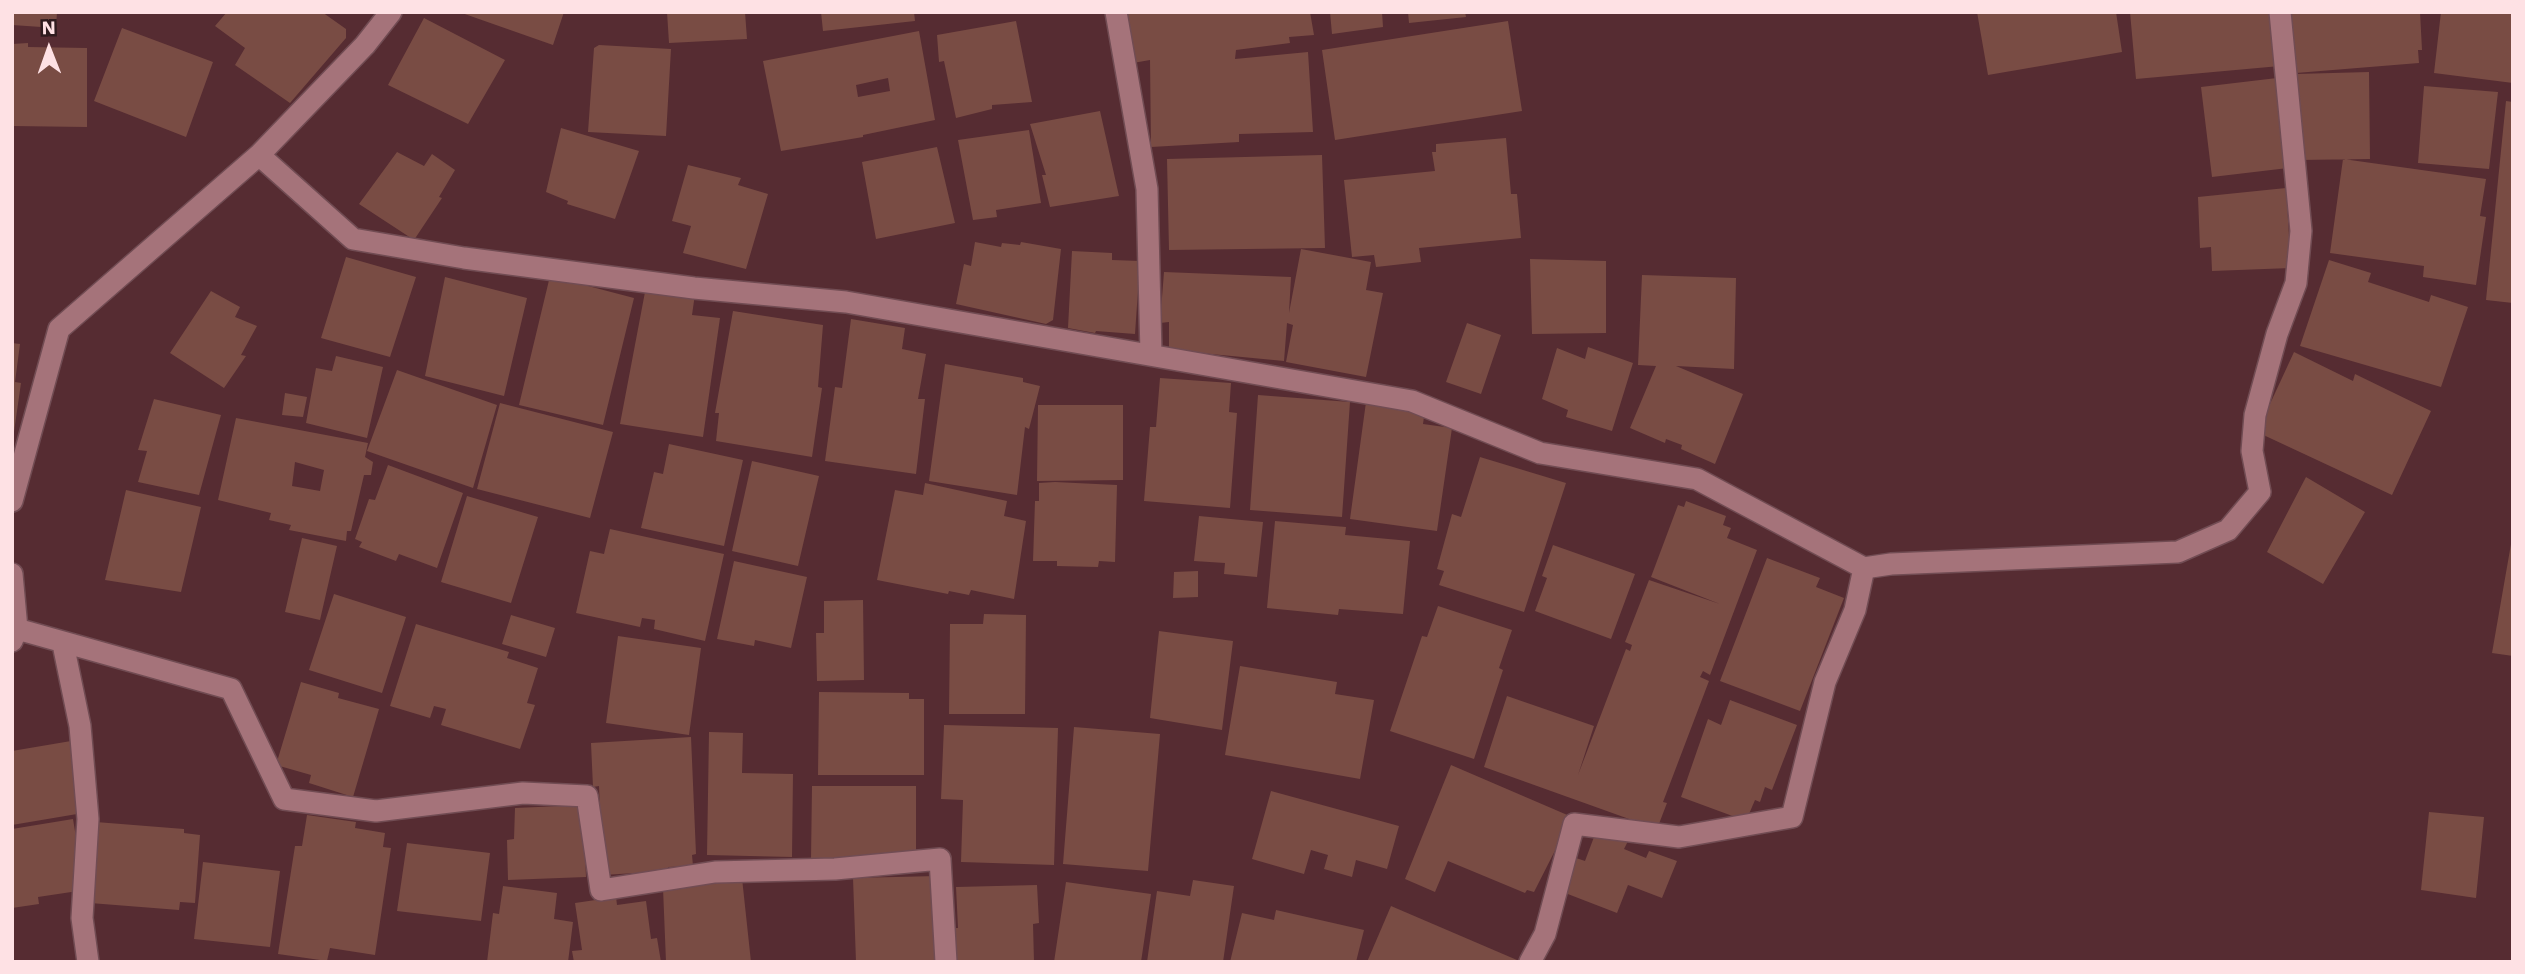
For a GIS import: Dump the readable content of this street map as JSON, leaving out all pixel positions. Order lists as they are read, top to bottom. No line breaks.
{"north":"top"}
